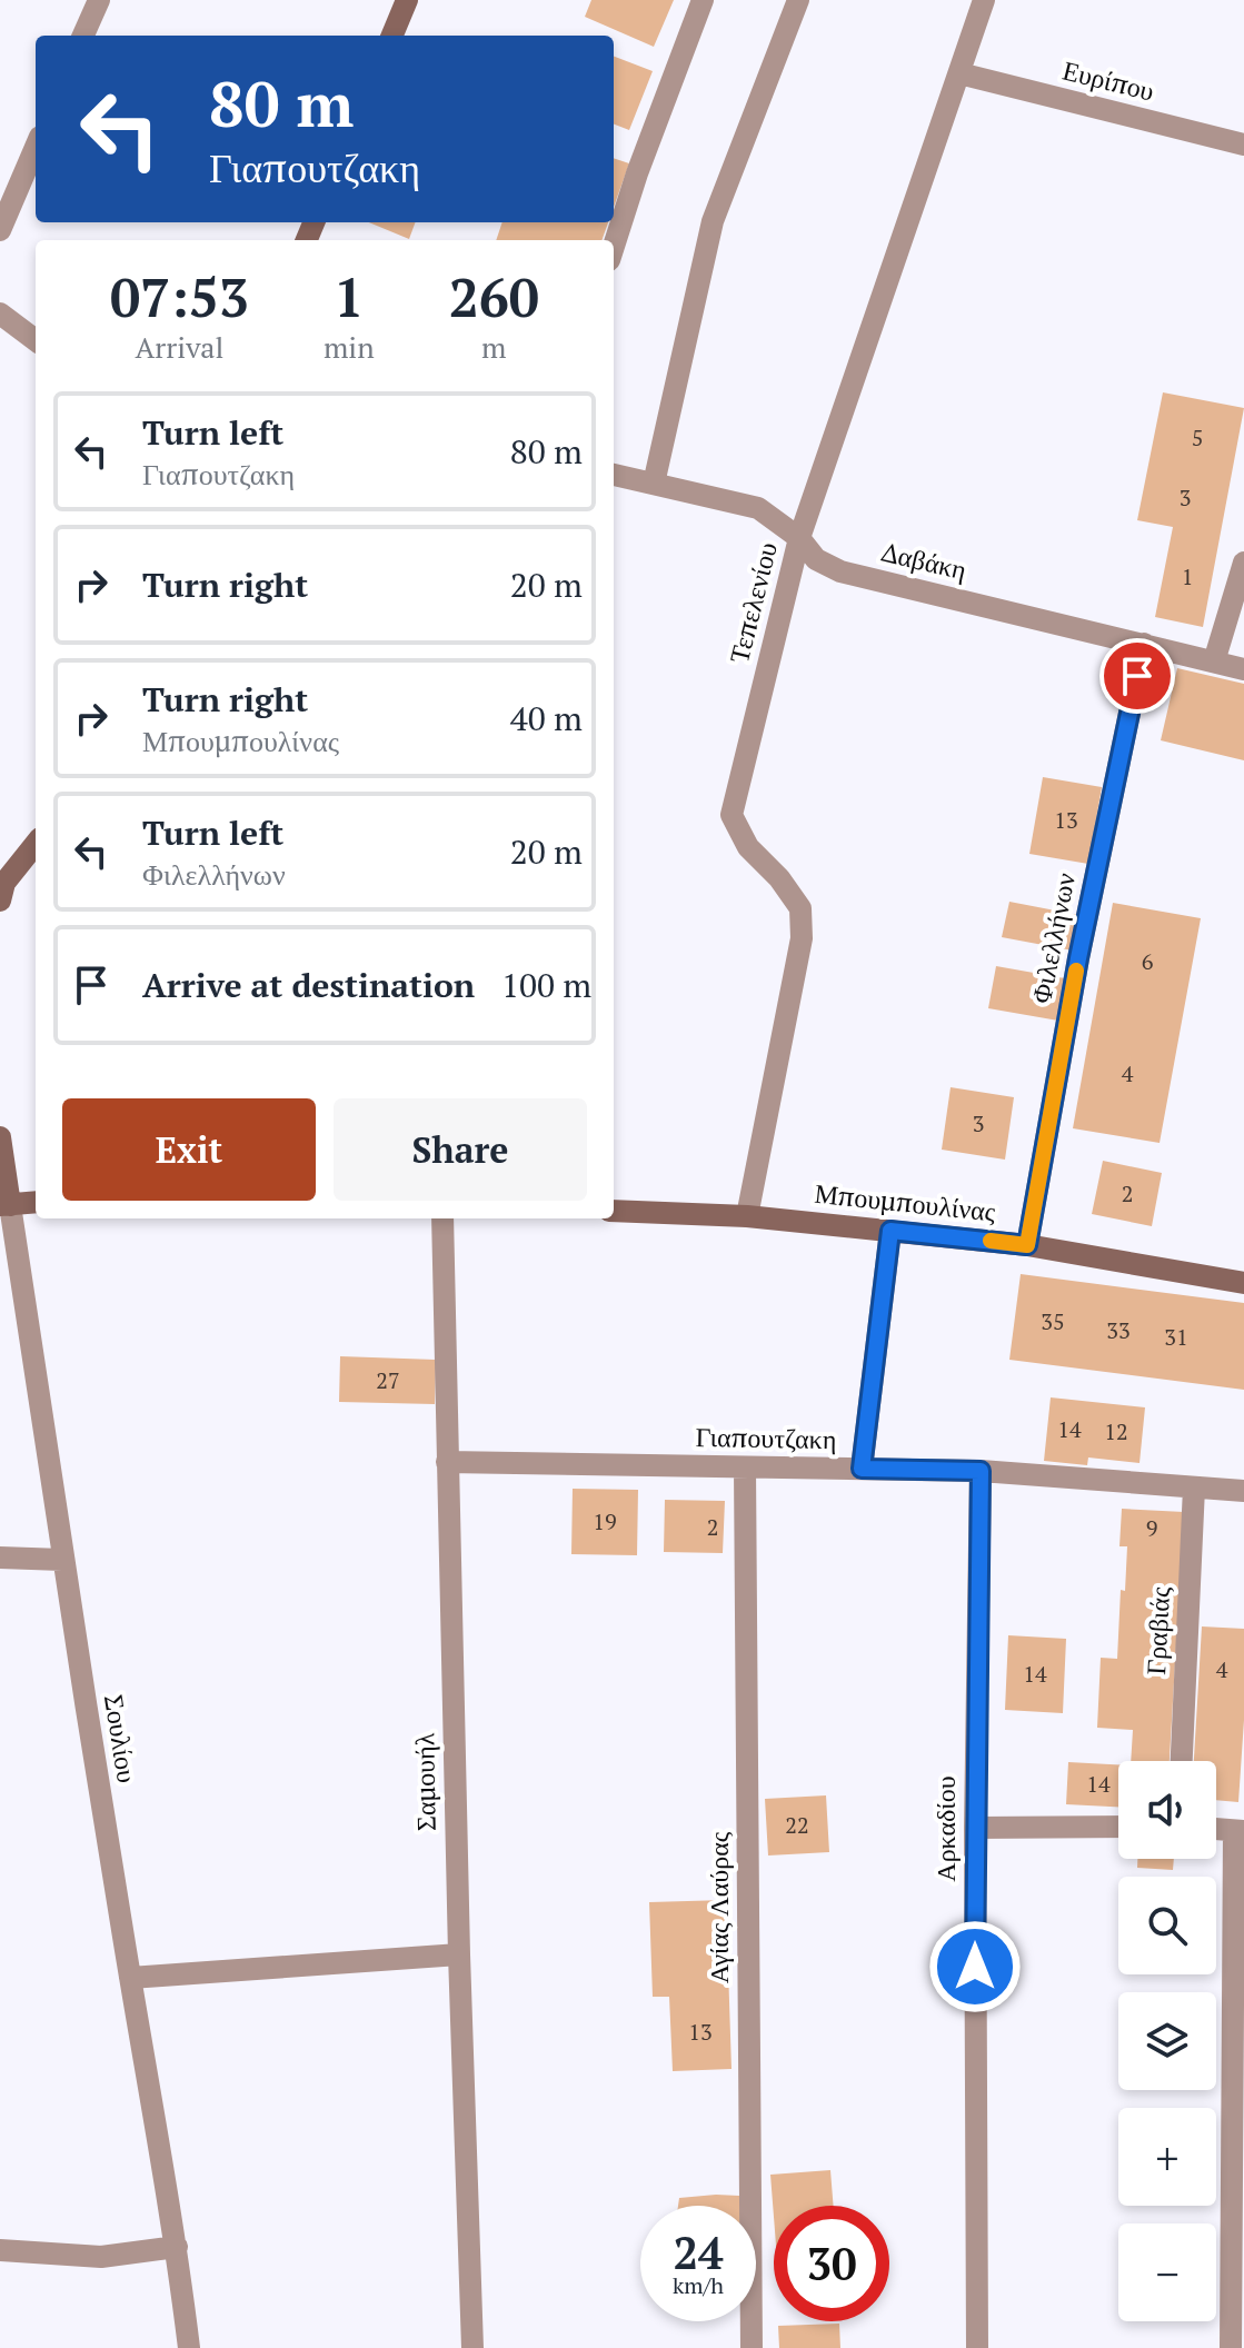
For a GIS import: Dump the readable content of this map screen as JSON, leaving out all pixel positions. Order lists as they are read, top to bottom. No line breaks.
{"streets":{"street":["Ευρίπου","Δαβάκη","Τεπελενίου","Φιλελλήνων","Μπουμπουλίνας","Γιαπουτζακη","Γραβιάς","Σουλίου","Σαμουήλ","Αρκαδίου","Αγίας Λαύρας"]},"crossings":[["Ευρίπου","Τεπελενίου"],["Δαβάκη","Τεπελενίου"],["Δαβάκη","Φιλελλήνων"],["Τεπελενίου","Μπουμπουλίνας"],["Φιλελλήνων","Μπουμπουλίνας"],["Γιαπουτζακη","Γραβιάς"],["Γιαπουτζακη","Σαμουήλ"],["Γιαπουτζακη","Αρκαδίου"],["Γιαπουτζακη","Αγίας Λαύρας"]],"house_numbers":["5","3","1","13","6","4","3","2","35","33","31","27","14","12","19","2","9","4","14","14","22","13"],"page":{"turn":["80 m","Γιαπουτζακη"],"eta":["07:53","Arrival","1","min","260","m"],"list":[{"name":"Turn left","note":"Γιαπουτζακη","value":"80 m"},{"name":"Turn right","value":"20 m"},{"name":"Turn right","note":"Μπουμπουλίνας","value":"40 m"},{"name":"Turn left","note":"Φιλελλήνων","value":"20 m"},{"name":"Arrive at destination","value":"100 m"}],"buttons":["Exit","Share"],"map_buttons":["+","−"],"speed":"24 km/h","limit":"30"}}
